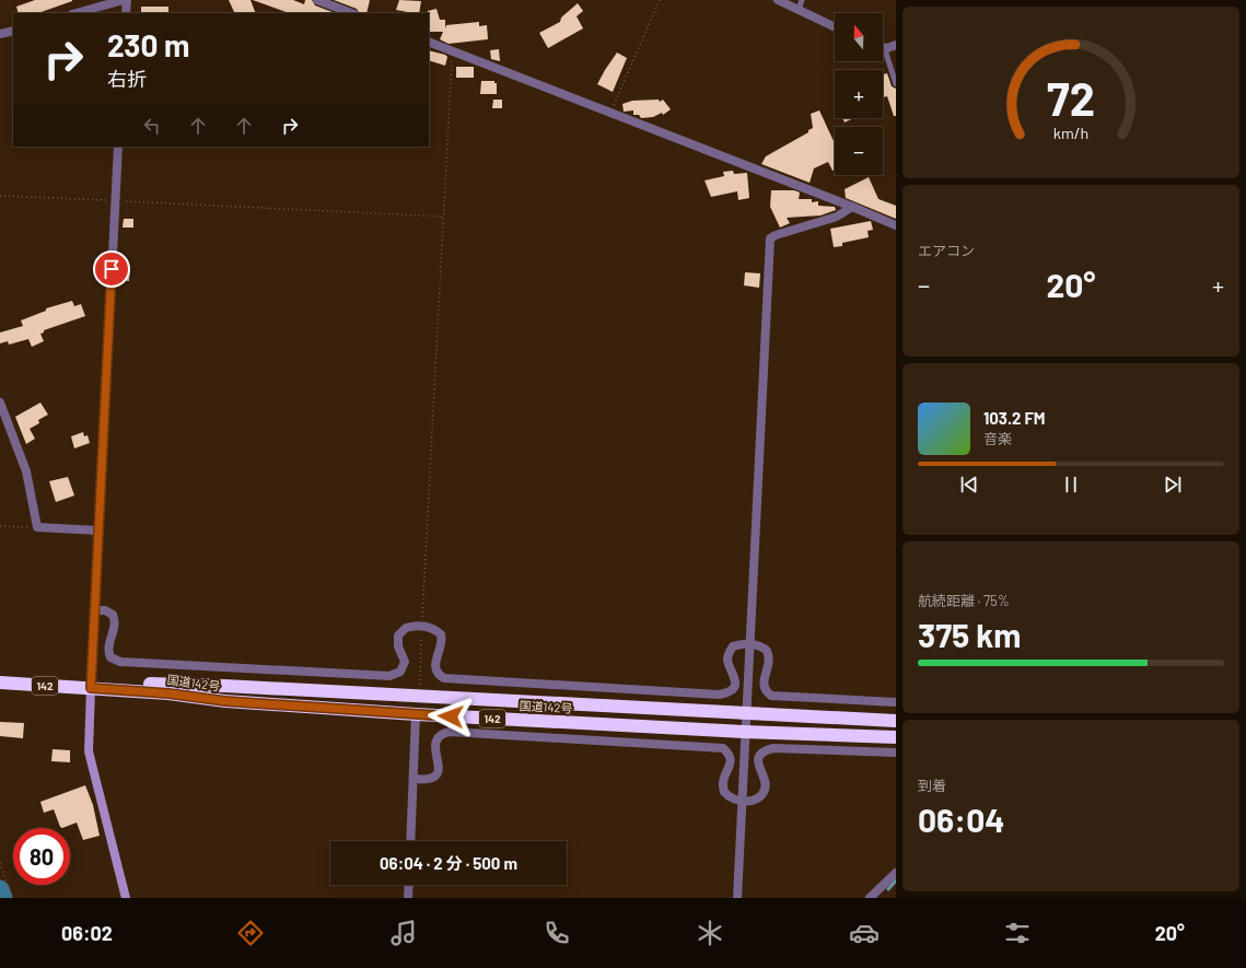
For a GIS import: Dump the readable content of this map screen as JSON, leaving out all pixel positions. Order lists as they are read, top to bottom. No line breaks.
{"streets":{"highway":["国道142号","142"]},"north":"top","page":{"map_buttons":["+","−"],"turn":["230 m","右折"],"tile":["エアコン",["航続距離 · 75%","375 km"],["到着","06:04"]],"heat":["−","20°","+"],"song":["103.2 FM","音楽"],"limit":"80","trip":"06:04 · 2 分 · 500 m","tabs":["06:02","20°"],"gauge":["72","km/h"]}}
